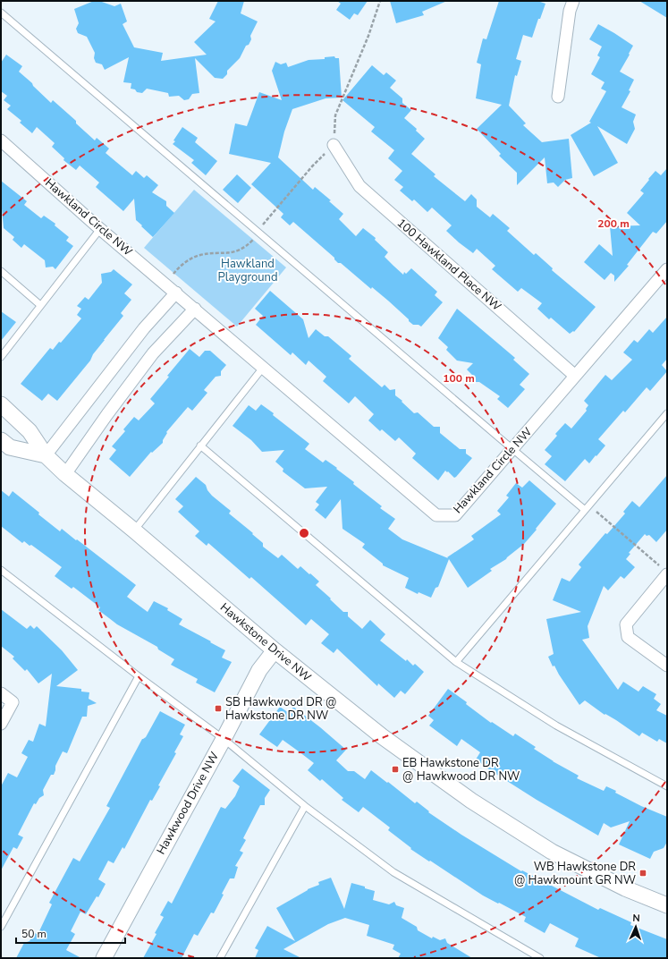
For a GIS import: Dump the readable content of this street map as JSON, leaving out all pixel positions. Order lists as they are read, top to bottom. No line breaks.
{"streets":{"street":["Hawkland Circle NW","100 Hawkland Place NW","Hawkstone Drive NW","Hawkwood Drive NW"]},"crossings":[["Hawkland Circle NW","100 Hawkland Place NW"],["Hawkstone Drive NW","Hawkwood Drive NW"]],"parks":["Hawkland Playground"],"places":{"transit":["SB Hawkwood DR @ Hawkstone DR NW","EB Hawkstone DR @ Hawkwood DR NW","WB Hawkstone DR @ Hawkmount GR NW"]},"scale_bar":"50 m","north":"top","rings":["200 m","100 m"]}
